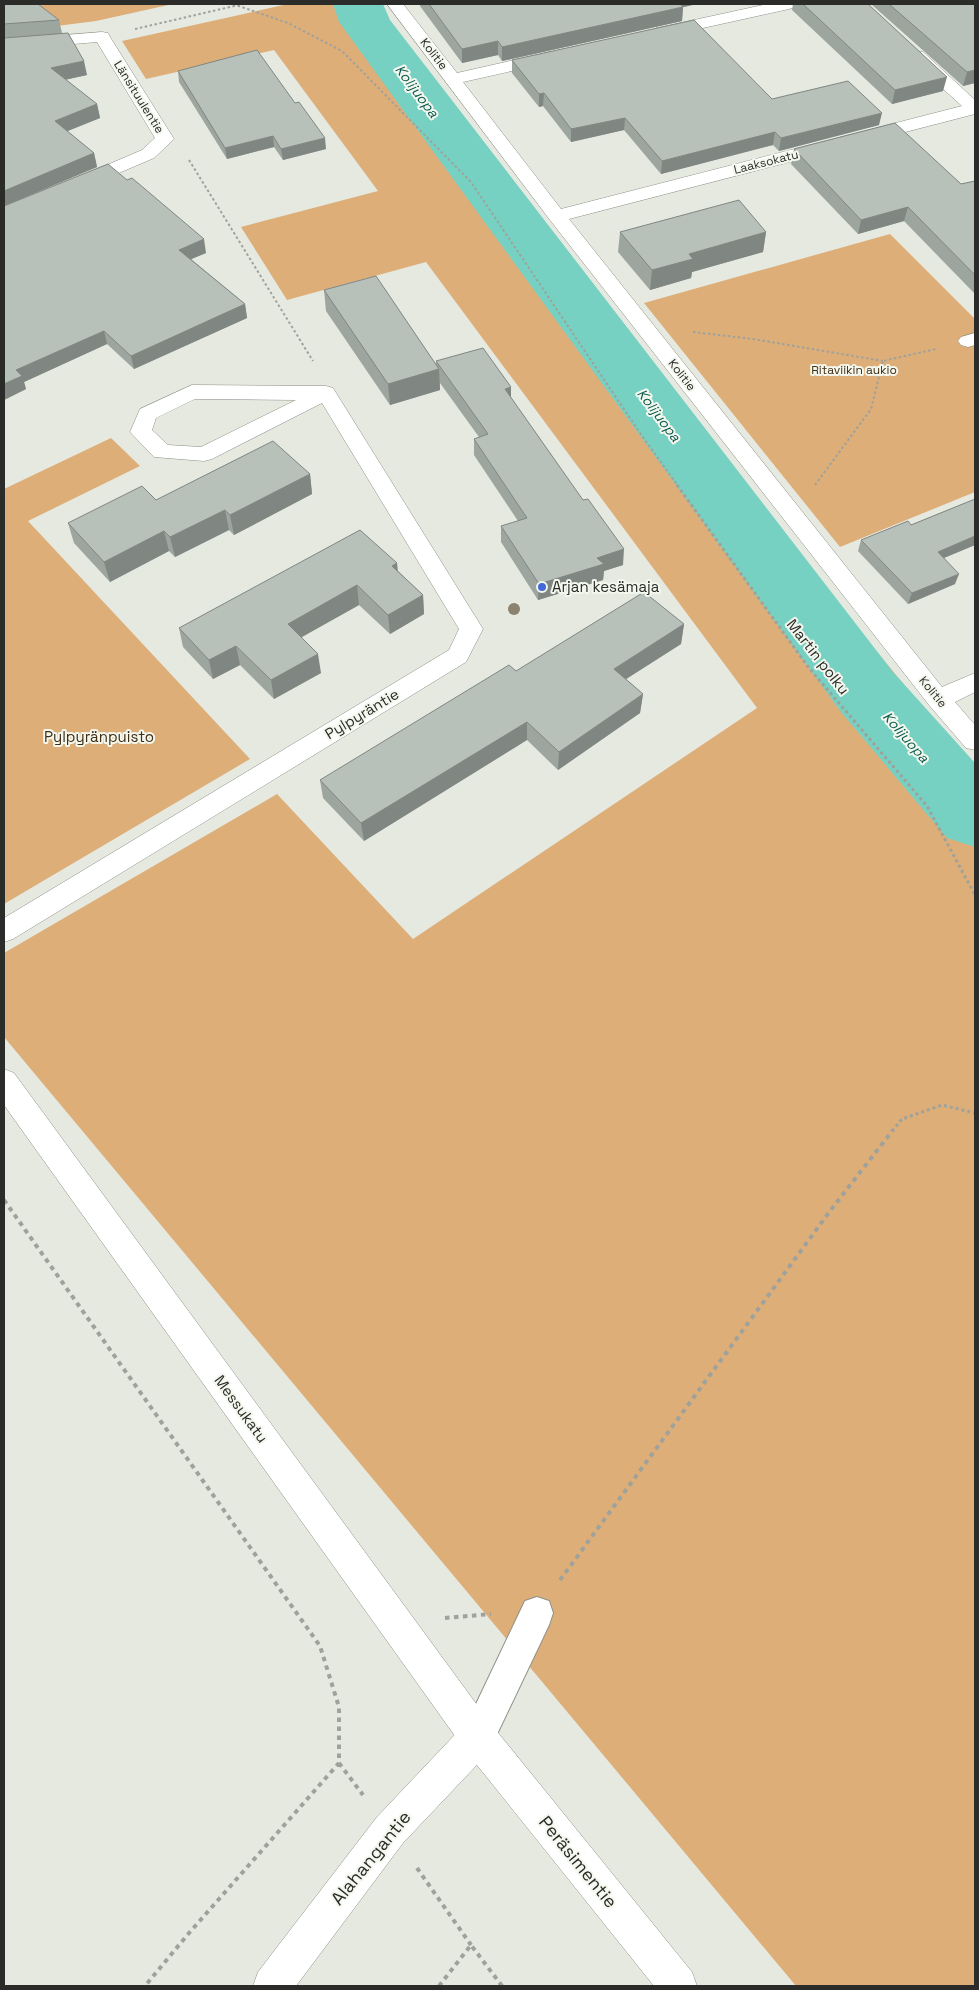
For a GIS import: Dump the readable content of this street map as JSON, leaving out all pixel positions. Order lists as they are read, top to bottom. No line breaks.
{"streets":{"street":["Kolitie","Länsituulentie","Laaksokatu","Pylpyräntie","Messukatu","Alahangantie","Peräsimentie"],"path":["Martin polku"]},"crossings":[["Kolitie","Laaksokatu"],["Messukatu","Alahangantie"],["Messukatu","Peräsimentie"],["Alahangantie","Peräsimentie"]],"water":["Kolijuopa"],"parks":["Ritaviikin aukio","Pylpyränpuisto"],"places":["Arjan kesämaja"]}
